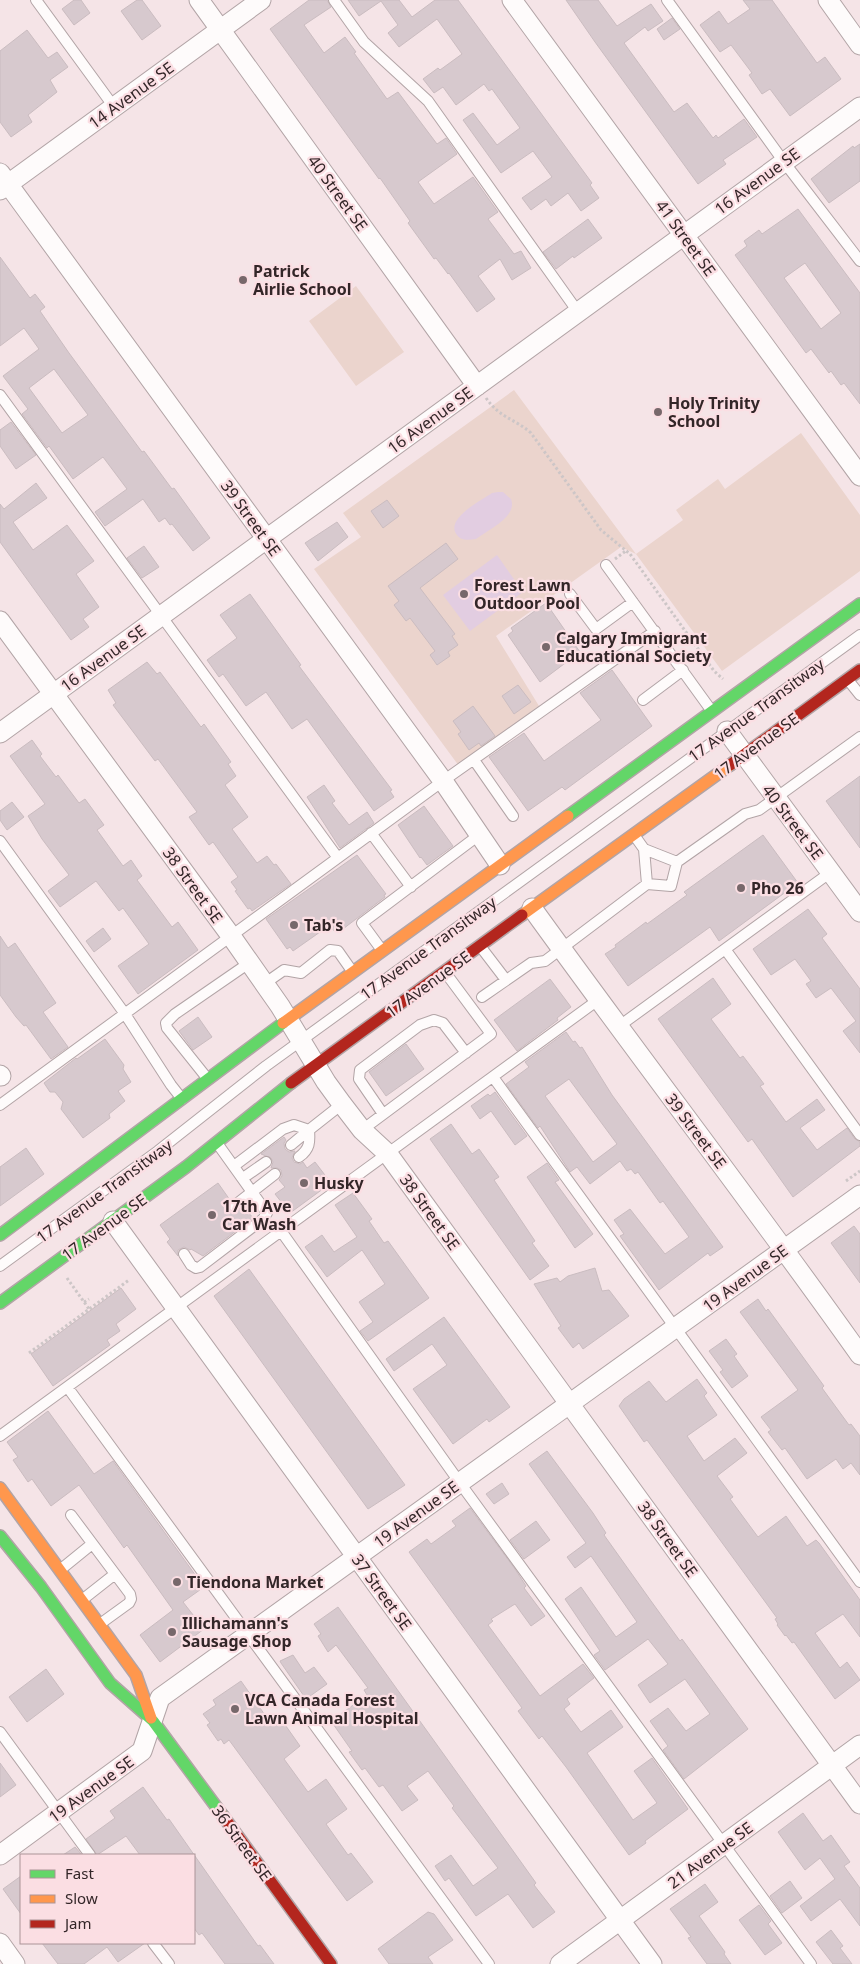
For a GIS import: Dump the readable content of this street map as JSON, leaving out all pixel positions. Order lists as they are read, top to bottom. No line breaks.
{"streets":{"main road":["17 Avenue SE","36 Street SE"],"street":["14 Avenue SE","16 Avenue SE","40 Street SE","41 Street SE","39 Street SE","38 Street SE","19 Avenue SE","37 Street SE","21 Avenue SE"],"lane":["17 Avenue Transitway"]},"crossings":[["14 Avenue SE","40 Street SE"],["14 Avenue SE","39 Street SE"],["16 Avenue SE","40 Street SE"],["16 Avenue SE","41 Street SE"],["16 Avenue SE","39 Street SE"],["16 Avenue SE","38 Street SE"],["40 Street SE","17 Avenue Transitway"],["40 Street SE","17 Avenue SE"],["39 Street SE","17 Avenue SE"],["39 Street SE","19 Avenue SE"],["17 Avenue Transitway","38 Street SE"],["17 Avenue SE","38 Street SE"],["17 Avenue SE","37 Street SE"],["38 Street SE","19 Avenue SE"],["38 Street SE","21 Avenue SE"],["19 Avenue SE","37 Street SE"],["19 Avenue SE","36 Street SE"],["37 Street SE","21 Avenue SE"]],"places":["Patrick Airlie School","Holy Trinity School","Forest Lawn Outdoor Pool","Calgary Immigrant Educational Society","Pho 26","Tab's","Husky","17th Ave Car Wash","Tiendona Market","Illichamann's Sausage Shop","VCA Canada Forest Lawn Animal Hospital"],"legend":["Fast","Slow","Jam"]}
